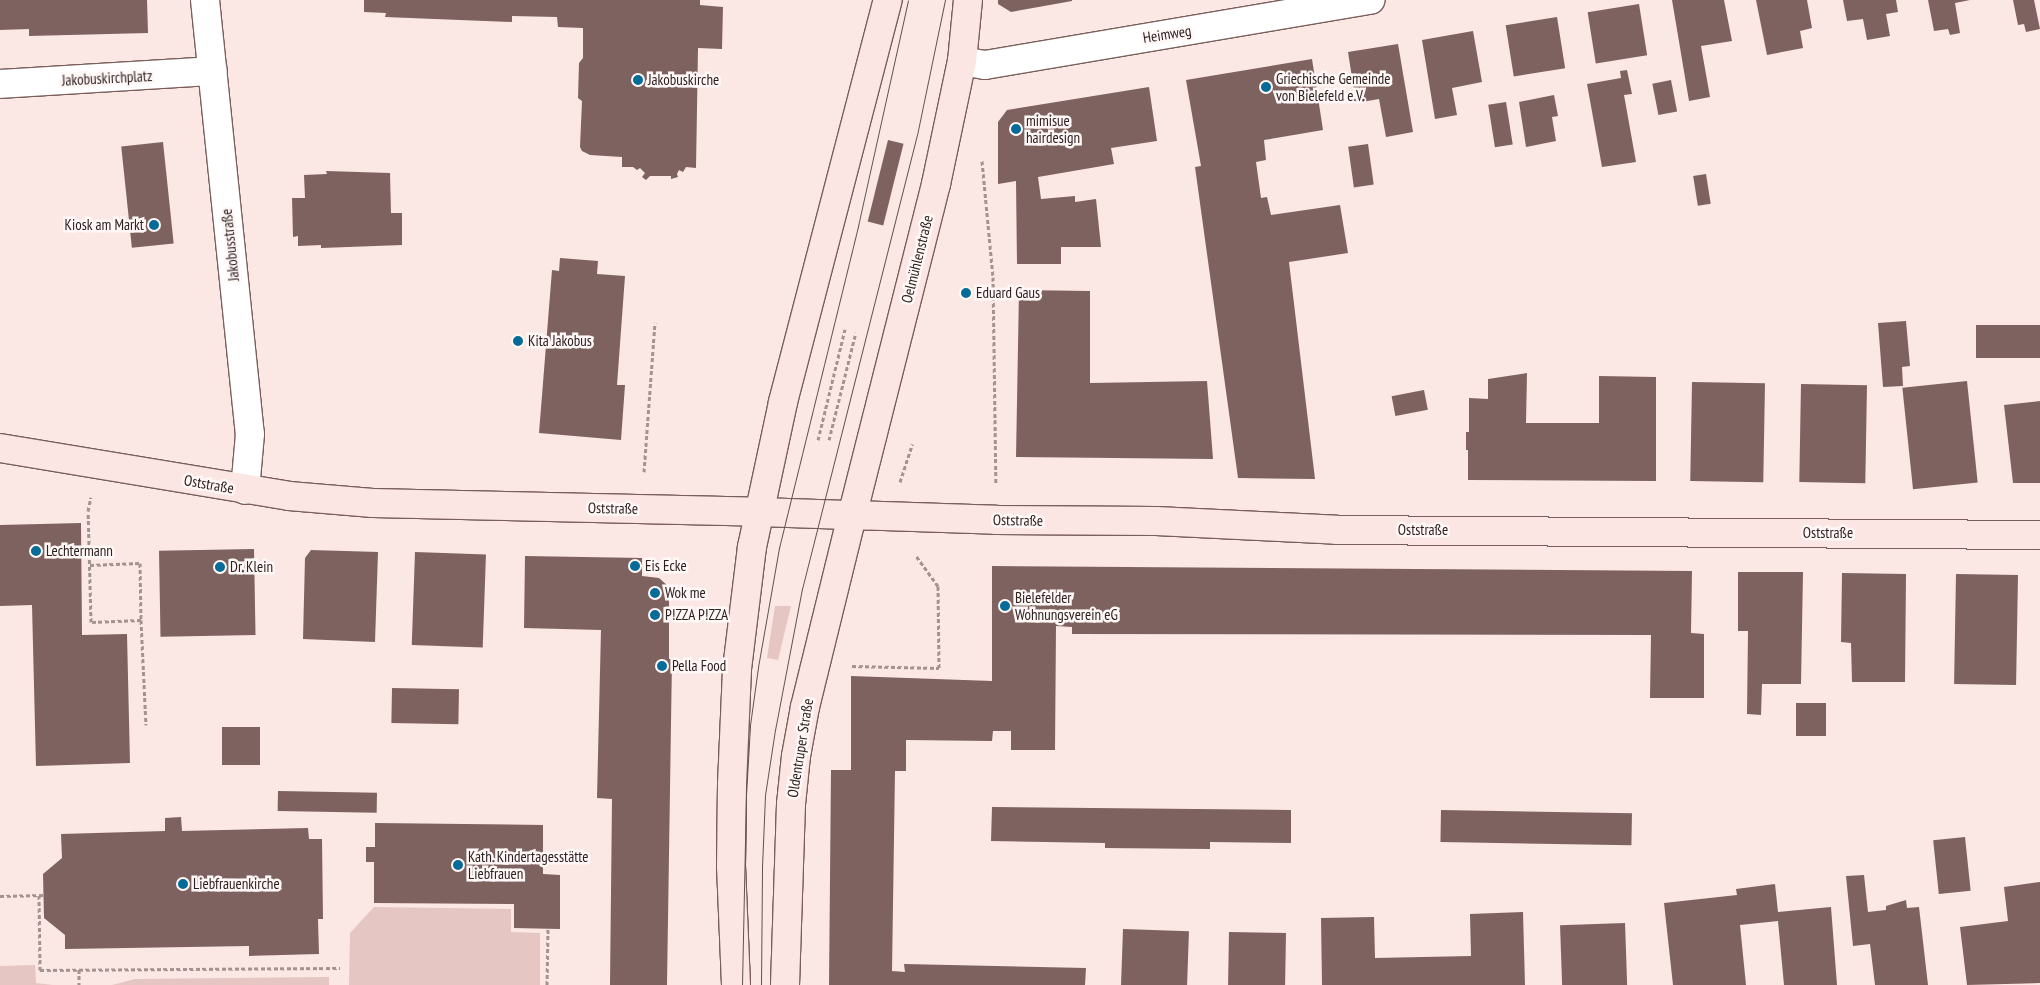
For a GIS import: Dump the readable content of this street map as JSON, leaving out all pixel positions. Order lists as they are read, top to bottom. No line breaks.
{"streets":{"street":["Heimweg","Jakobuskirchplatz","Jakobusstraße","Oelmühlenstraße","Oststraße","Oldentruper Straße"]},"crossings":[["Heimweg","Oelmühlenstraße"],["Jakobuskirchplatz","Jakobusstraße"],["Jakobusstraße","Oststraße"],["Oelmühlenstraße","Oststraße"],["Oelmühlenstraße","Oldentruper Straße"],["Oststraße","Oldentruper Straße"]],"places":["Jakobuskirche","Griechische Gemeinde von Bielefeld e.V.","mimisue hairdesign","Kiosk am Markt","Eduard Gaus","Kita Jakobus","Lechtermann","Eis Ecke","Dr. Klein","Wok me","Bielefelder Wohnungsverein eG","P!ZZA P!ZZA","Pella Food","Kath. Kindertagesstätte Liebfrauen","Liebfrauenkirche"]}
